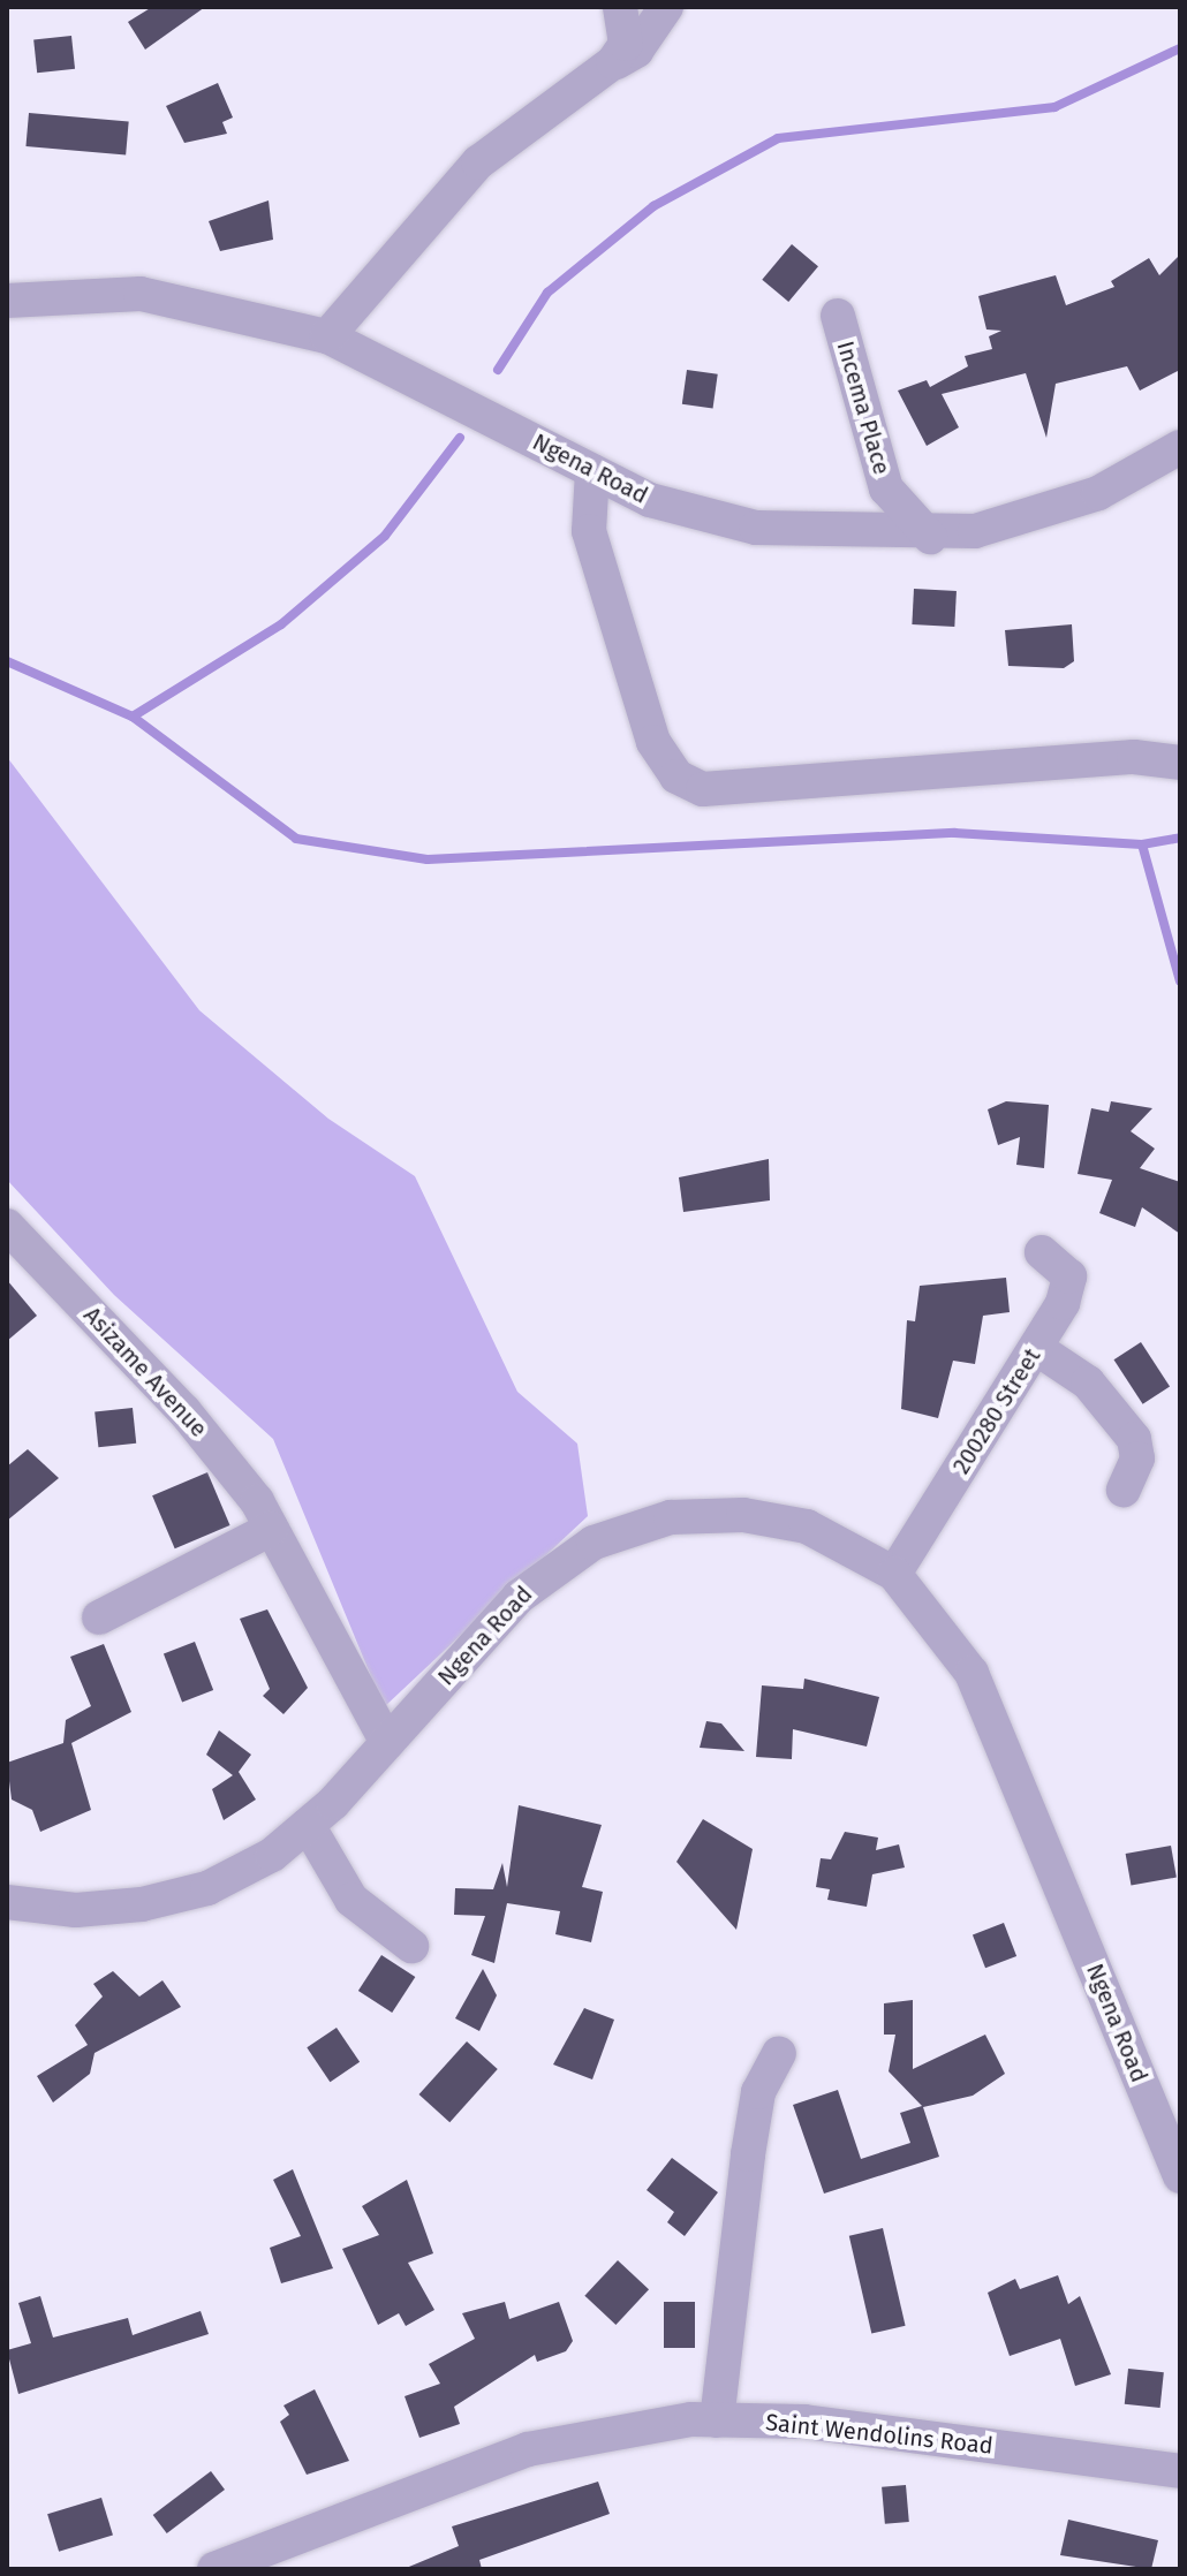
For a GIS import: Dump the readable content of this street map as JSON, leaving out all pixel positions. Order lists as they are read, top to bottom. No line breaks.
{"streets":{"street":["Incema Place","Ngena Road","Asizame Avenue","200280 Street","Saint Wendolins Road"]},"crossings":[["Incema Place","Ngena Road"],["Ngena Road","Asizame Avenue"],["Ngena Road","200280 Street"]]}
